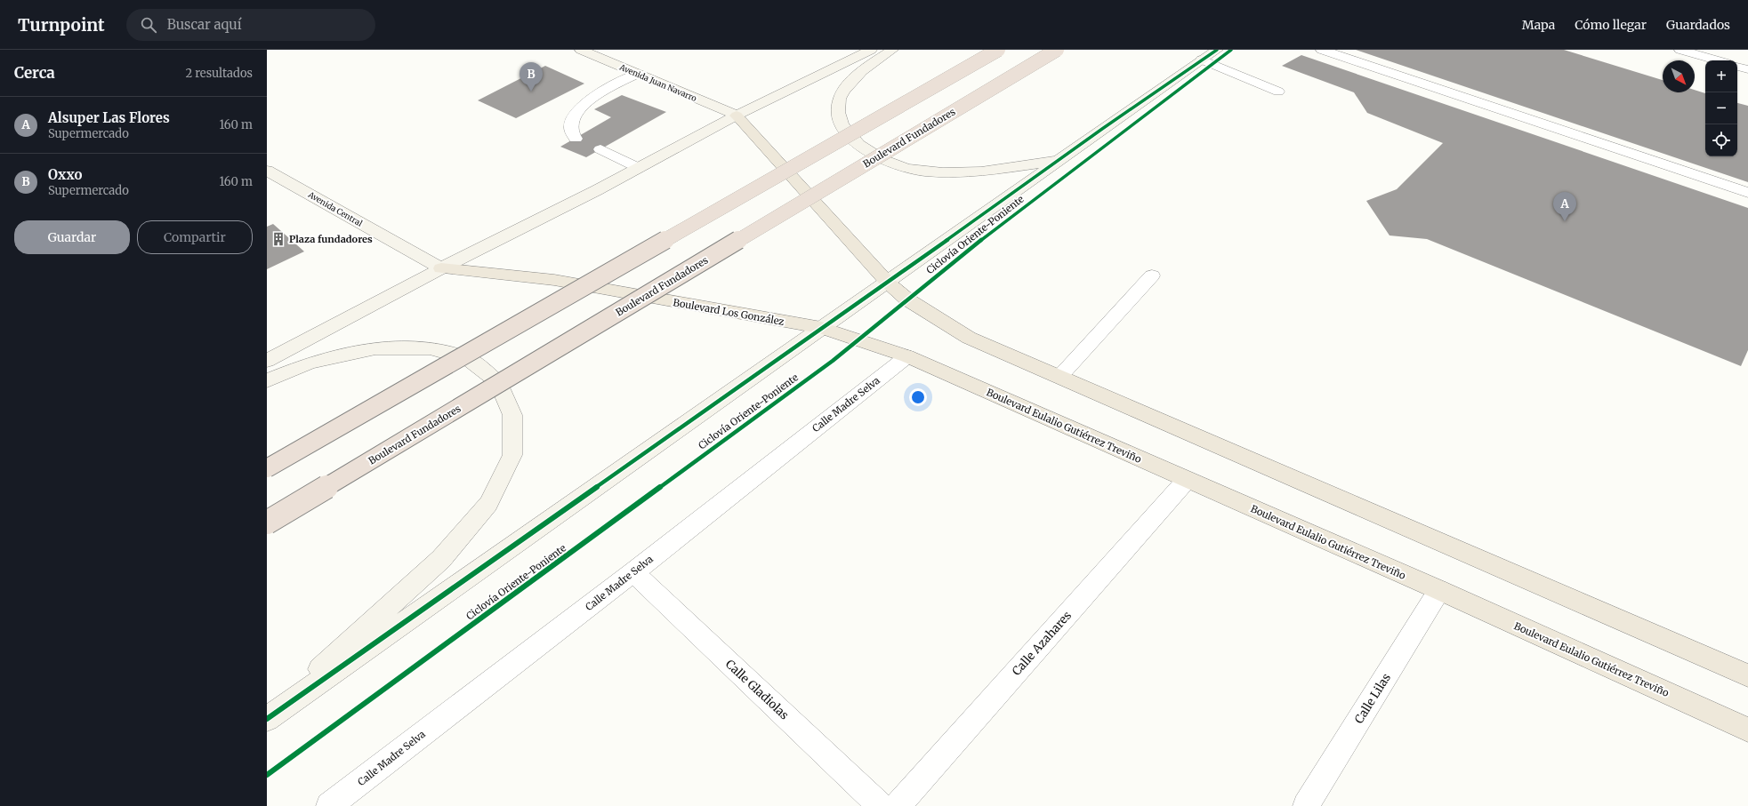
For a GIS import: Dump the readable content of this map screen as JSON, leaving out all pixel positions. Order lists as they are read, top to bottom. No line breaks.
{"streets":{"highway":["Boulevard Fundadores"],"main road":["Avenida Juan Navarro","Avenida Central","Boulevard Los González","Boulevard Eulalio Gutiérrez Treviño"],"street":["Calle Madre Selva","Calle Azahares","Calle Gladiolas","Calle Lilas"],"cycle path":["Ciclovía Oriente-Poniente"]},"crossings":[["Avenida Central","Boulevard Los González"],["Boulevard Los González","Calle Madre Selva"],["Boulevard Los González","Boulevard Eulalio Gutiérrez Treviño"],["Calle Madre Selva","Boulevard Eulalio Gutiérrez Treviño"],["Calle Madre Selva","Calle Gladiolas"],["Boulevard Eulalio Gutiérrez Treviño","Calle Azahares"],["Boulevard Eulalio Gutiérrez Treviño","Calle Lilas"]],"places":{"building":["Plaza fundadores"]},"north":"bottom right","page":{"header":"Turnpoint","search":"Buscar aquí","nav":["Mapa","Cómo llegar","Guardados"],"heading":["Cerca","2 resultados"],"map_buttons":["+","−"],"pins":["B","A"],"list":[{"mark":"A","name":"Alsuper Las Flores","note":"Supermercado","value":"160 m"},{"mark":"B","name":"Oxxo","note":"Supermercado","value":"160 m"}],"buttons":["Guardar","Compartir"]}}
